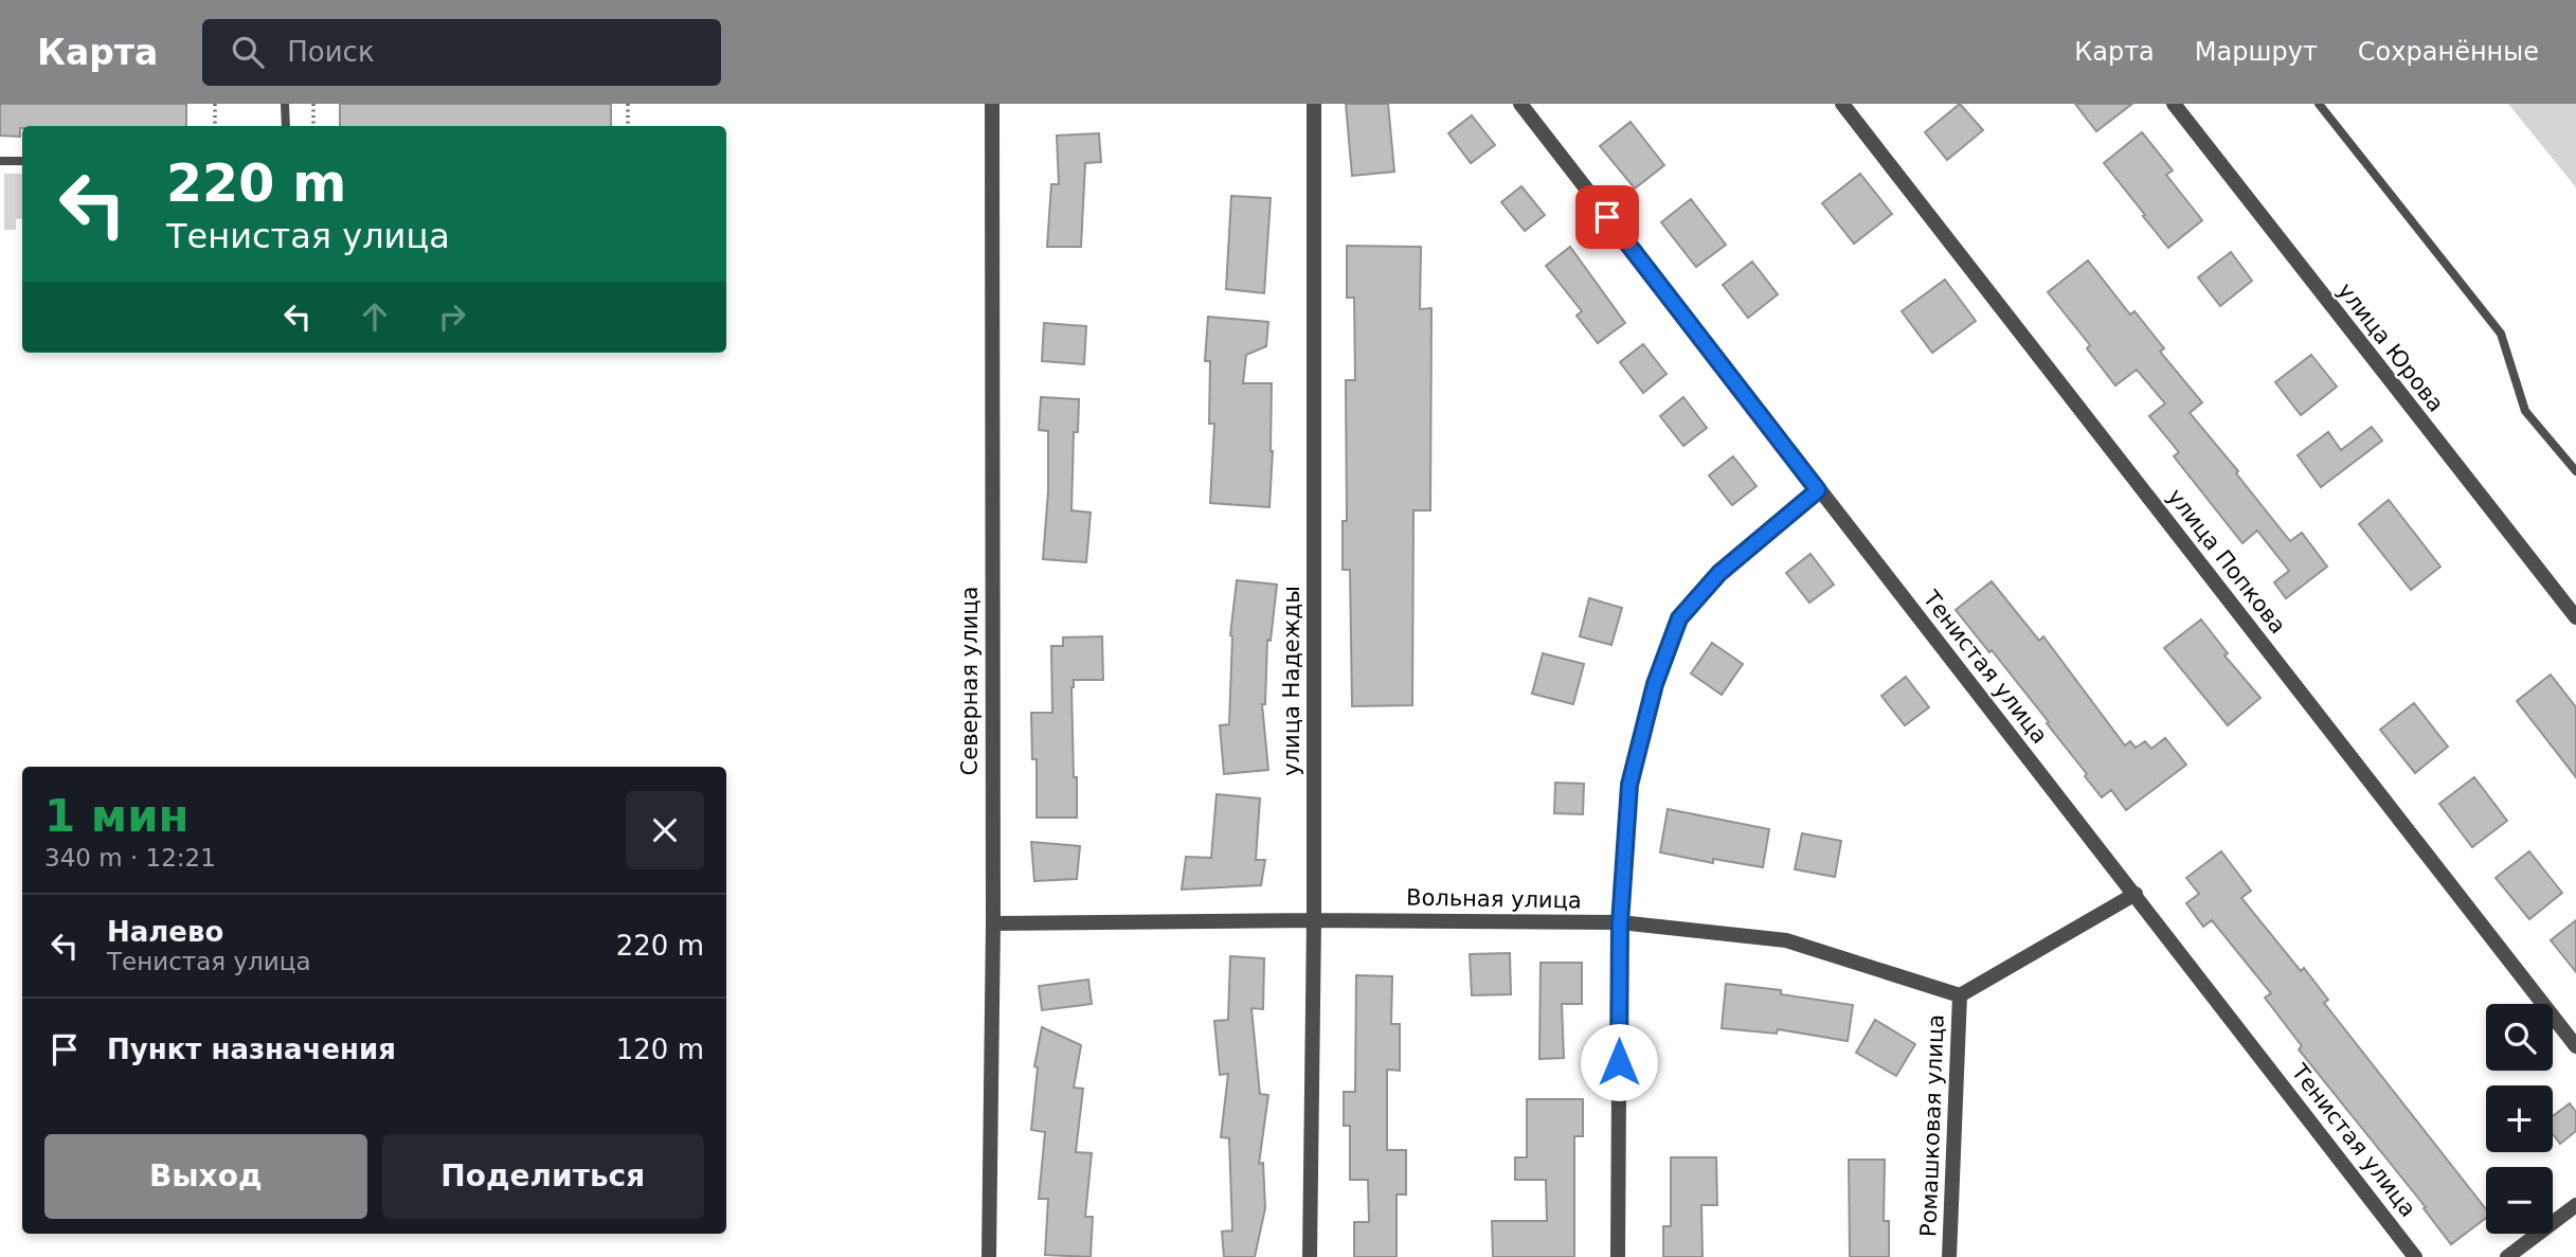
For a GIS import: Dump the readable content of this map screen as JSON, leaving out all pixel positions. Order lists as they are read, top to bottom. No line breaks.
{"streets":{"street":["улица Юрова","улица Попкова","Тенистая улица","Северная улица","улица Надежды","Вольная улица","Ромашковая улица"]},"crossings":[["Северная улица","Вольная улица"],["улица Надежды","Вольная улица"],["Вольная улица","Ромашковая улица"]],"page":{"header":"Карта","search":"Поиск","nav":["Карта","Маршрут","Сохранённые"],"turn":["220 m","Тенистая улица"],"heading":["1 мин","340 m · 12:21"],"list":[{"name":"Налево","note":"Тенистая улица","value":"220 m"},{"name":"Пункт назначения","value":"120 m"}],"map_buttons":["+","−"],"buttons":["Выход","Поделиться"]}}
